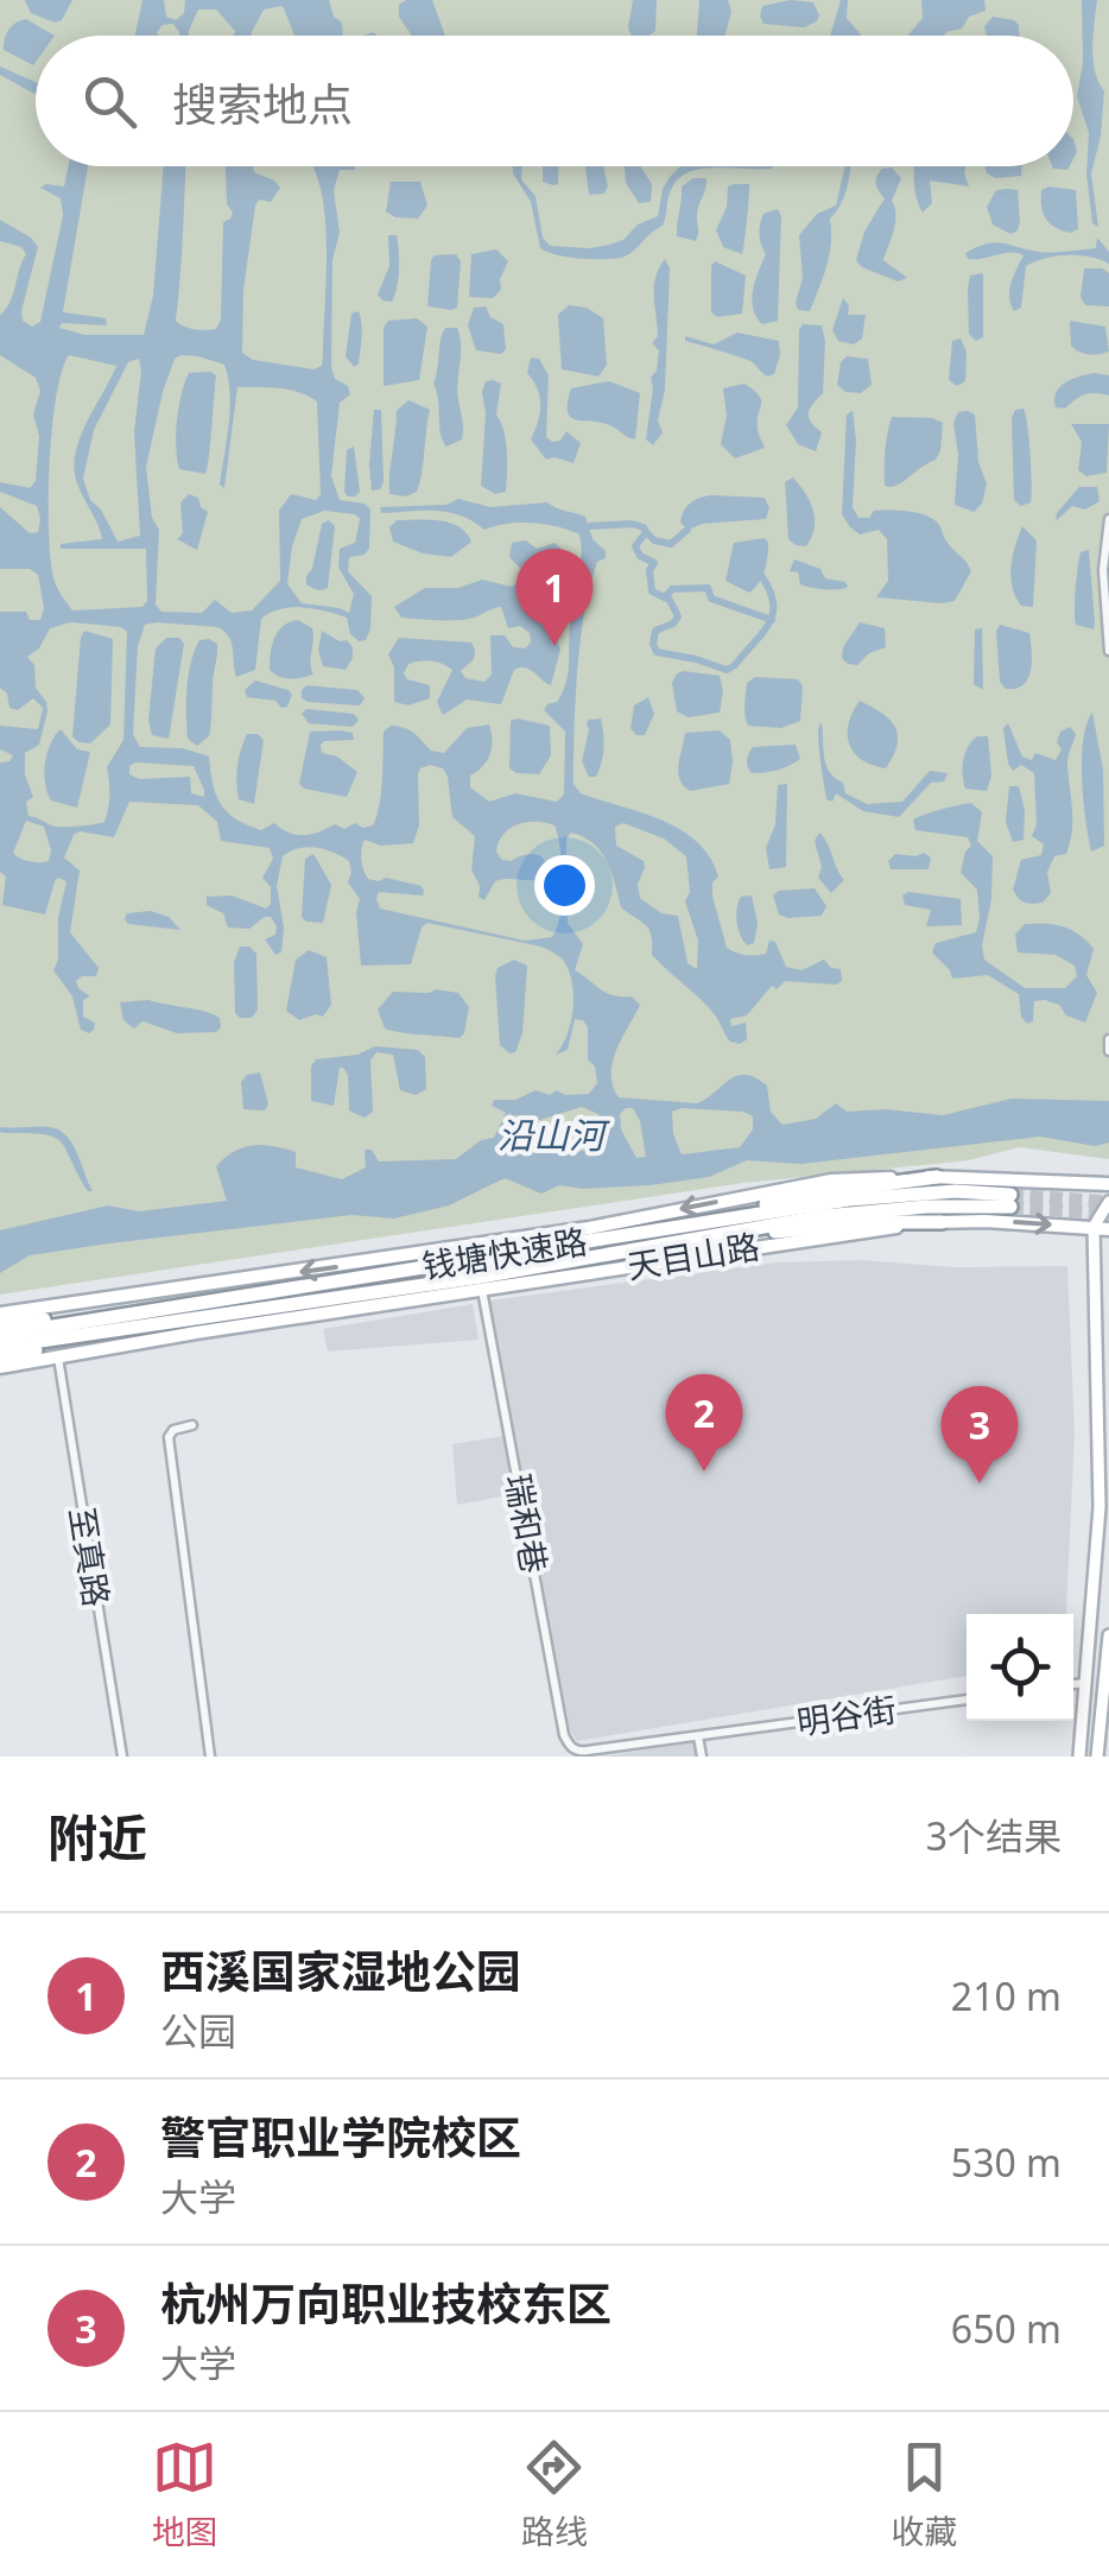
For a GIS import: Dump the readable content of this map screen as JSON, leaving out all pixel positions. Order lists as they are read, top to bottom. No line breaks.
{"streets":{"highway":["钱塘快速路"],"main road":["天目山路"],"street":["瑞和巷","至真路","明谷街"]},"crossings":[["天目山路","瑞和巷"],["天目山路","至真路"],["瑞和巷","明谷街"]],"water":["沿山河"],"page":{"search":"搜索地点","pins":["1","2","3"],"heading":["附近","3个结果"],"list":[{"mark":"1","name":"西溪国家湿地公园","note":"公园","value":"210 m"},{"mark":"2","name":"警官职业学院校区","note":"大学","value":"530 m"},{"mark":"3","name":"杭州万向职业技校东区","note":"大学","value":"650 m"}],"nav":["地图","路线","收藏"]}}
